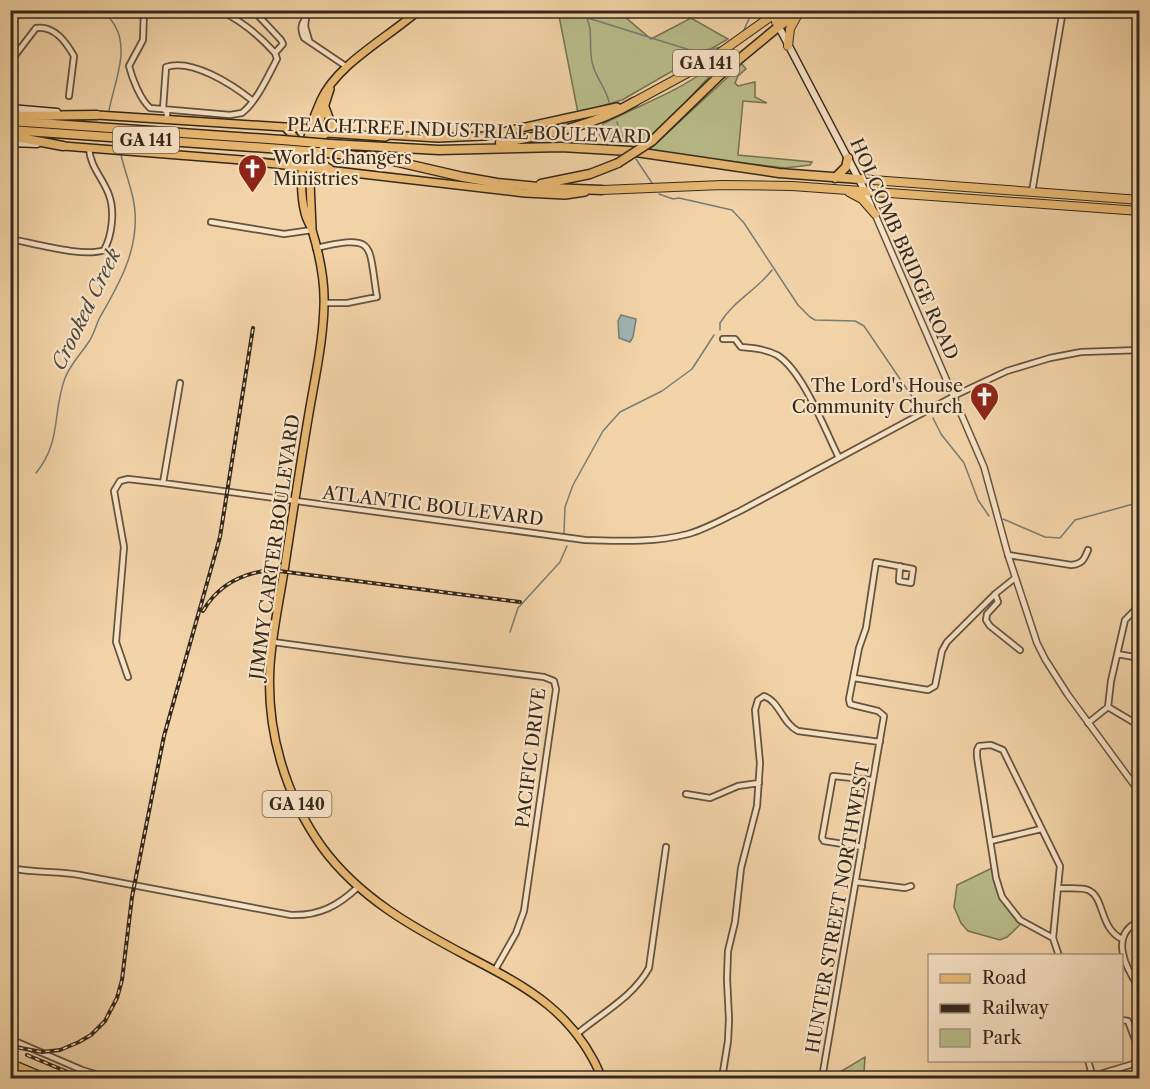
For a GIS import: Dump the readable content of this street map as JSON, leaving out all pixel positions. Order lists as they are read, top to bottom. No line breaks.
{"streets":{"highway":["GA 141","PEACHTREE INDUSTRIAL BOULEVARD"],"main road":["HOLCOMB BRIDGE ROAD","JIMMY CARTER BOULEVARD","GA 140"],"street":["ATLANTIC BOULEVARD","PACIFIC DRIVE","HUNTER STREET NORTHWEST"]},"crossings":[["GA 141","PEACHTREE INDUSTRIAL BOULEVARD"],["GA 141","HOLCOMB BRIDGE ROAD"],["PEACHTREE INDUSTRIAL BOULEVARD","HOLCOMB BRIDGE ROAD"],["PEACHTREE INDUSTRIAL BOULEVARD","JIMMY CARTER BOULEVARD"],["HOLCOMB BRIDGE ROAD","ATLANTIC BOULEVARD"],["ATLANTIC BOULEVARD","JIMMY CARTER BOULEVARD"],["JIMMY CARTER BOULEVARD","PACIFIC DRIVE"]],"water":["Crooked Creek"],"places":{"church":["World Changers Ministries","The Lord's House Community Church"]},"legend":["Road","Railway","Park"]}
